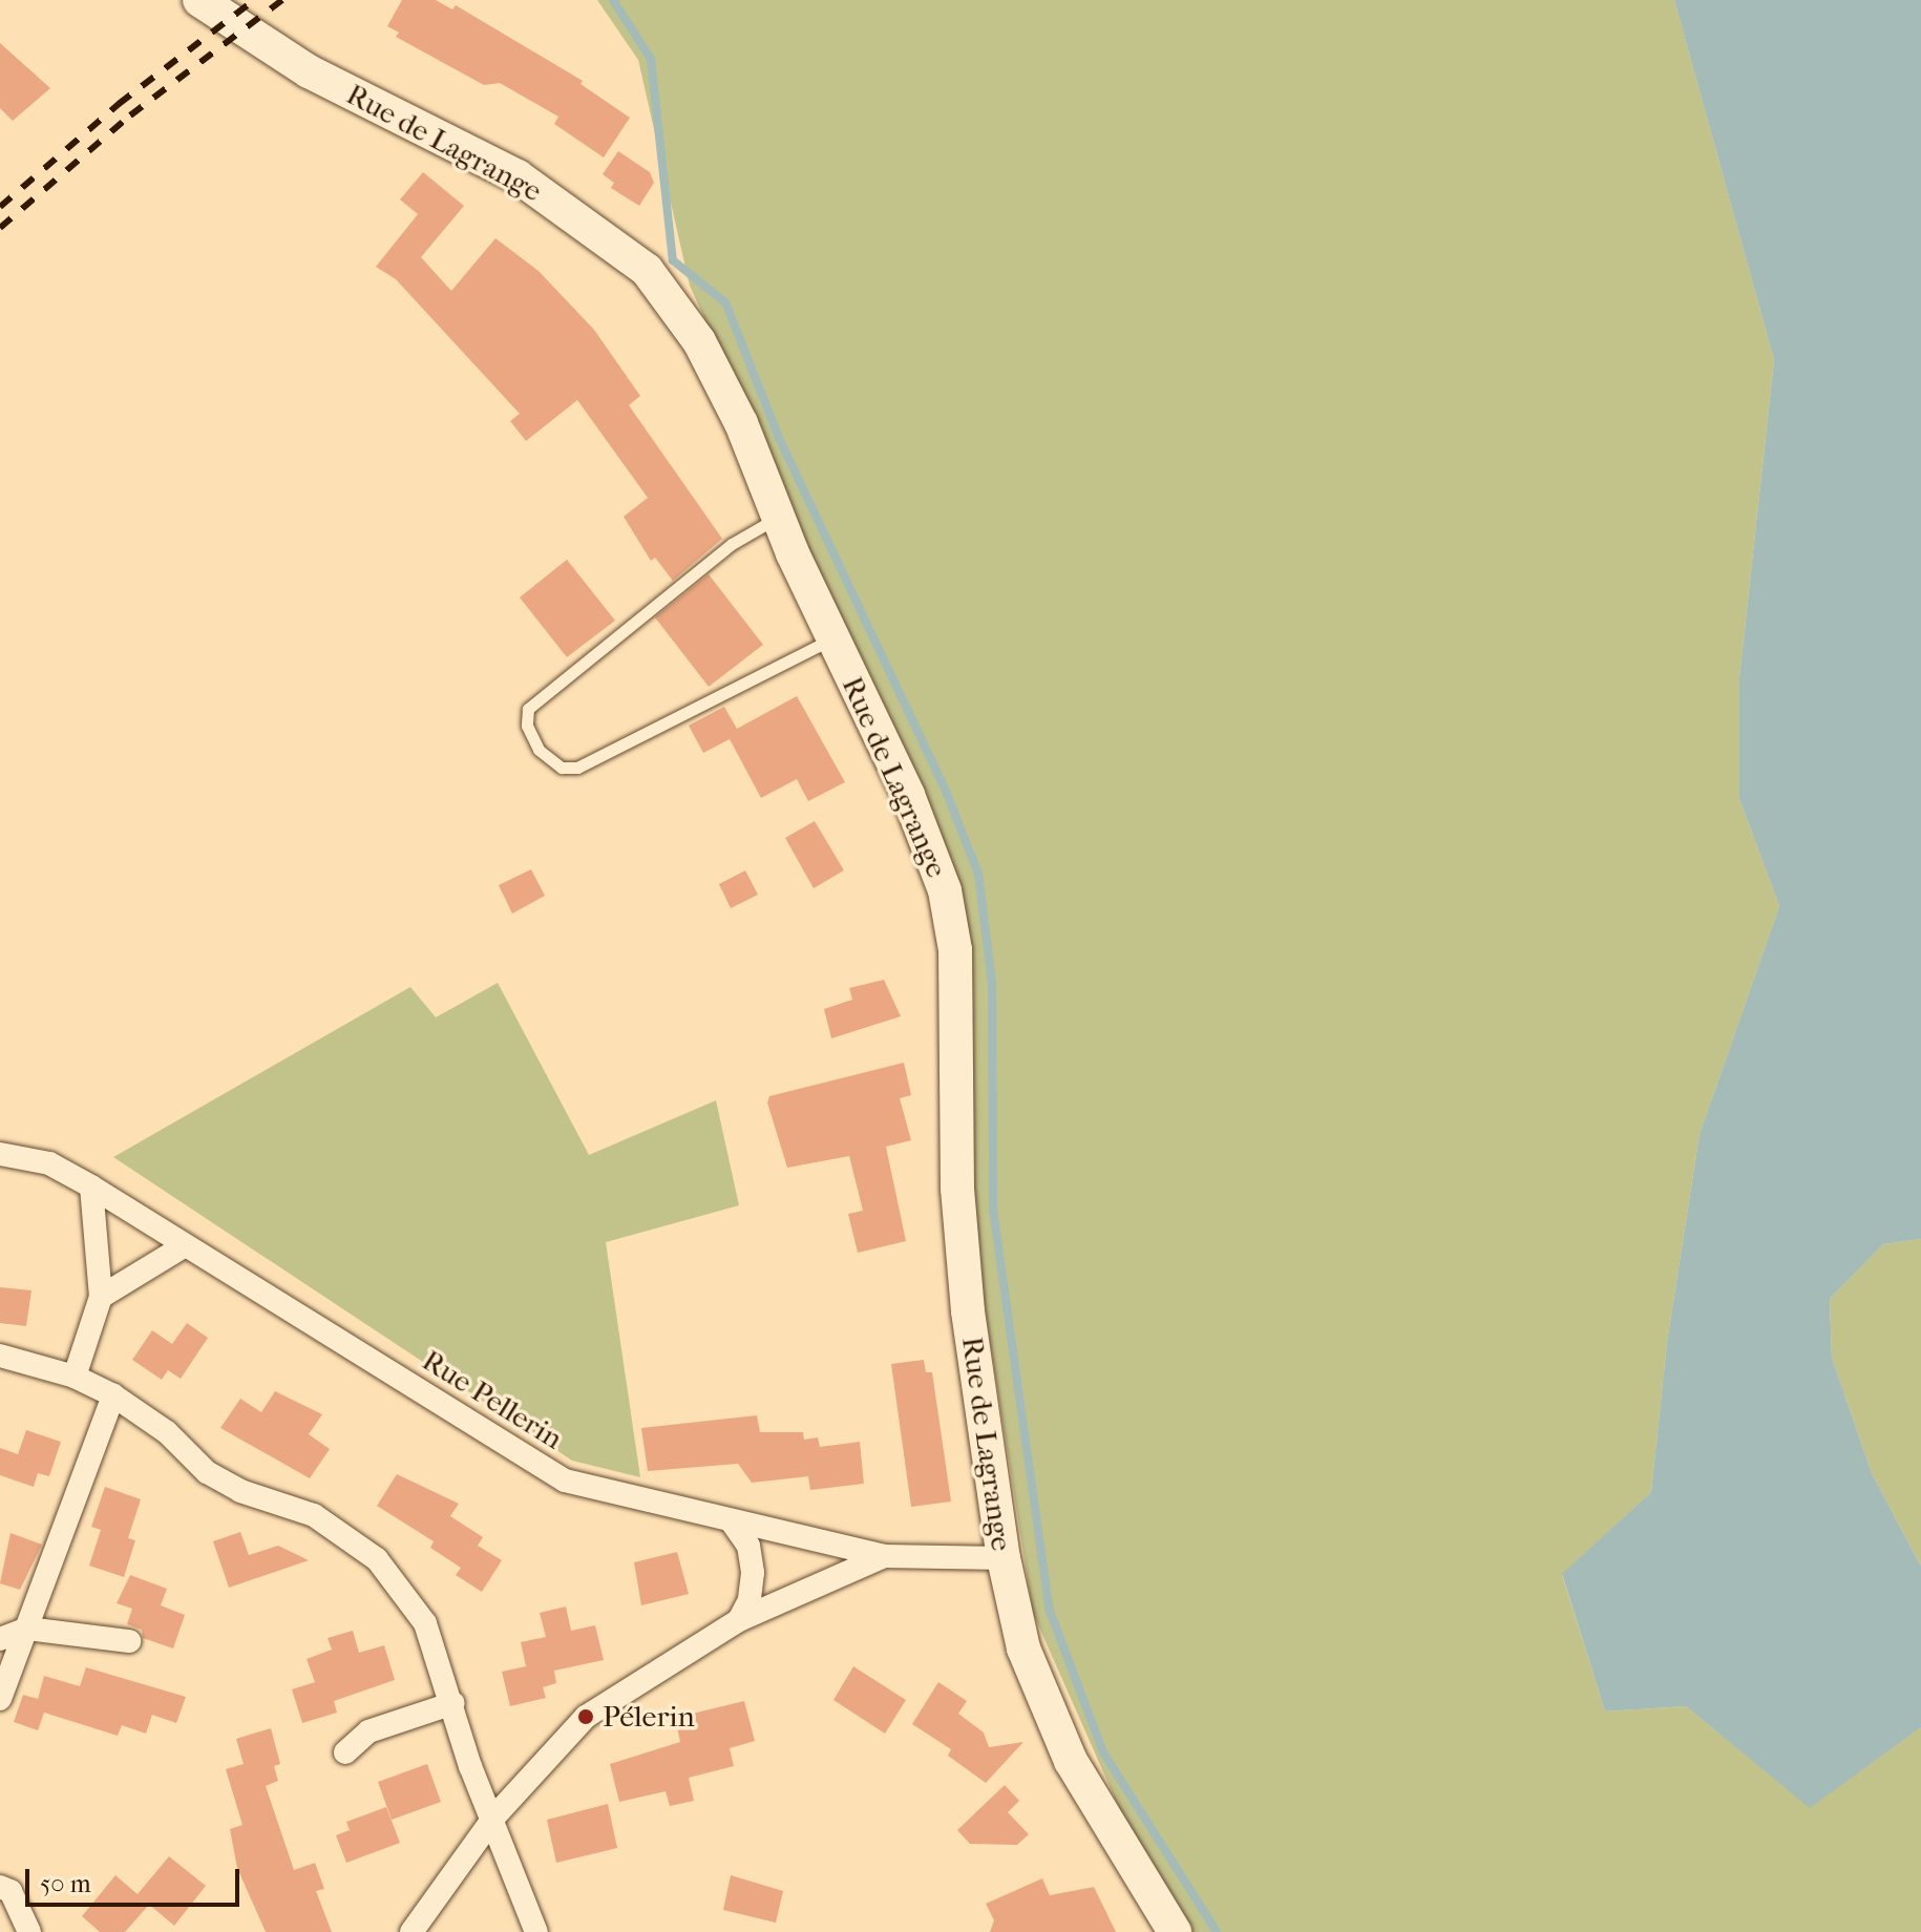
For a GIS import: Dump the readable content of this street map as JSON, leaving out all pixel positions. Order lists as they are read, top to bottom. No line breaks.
{"streets":{"street":["Rue de Lagrange","Rue Pellerin"]},"crossings":[["Rue de Lagrange","Rue Pellerin"]],"places":["Pélerin"],"scale_bar":"50 m"}
